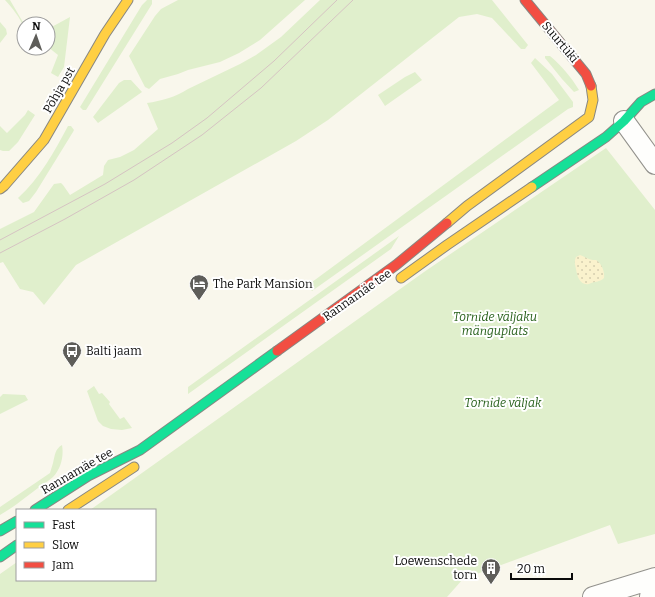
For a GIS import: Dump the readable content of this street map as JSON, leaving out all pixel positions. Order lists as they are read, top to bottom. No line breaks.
{"streets":{"main road":["Suurtüki","Põhja pst","Rannamäe tee"]},"crossings":[["Suurtüki","Rannamäe tee"]],"parks":["Tornide väljaku mänguplats","Tornide väljak"],"places":{"hotel":["The Park Mansion"],"bus stop":["Balti jaam"],"building":["Loewenschede torn"]},"legend":["Fast","Slow","Jam"],"scale_bar":"20 m","north":"top"}
